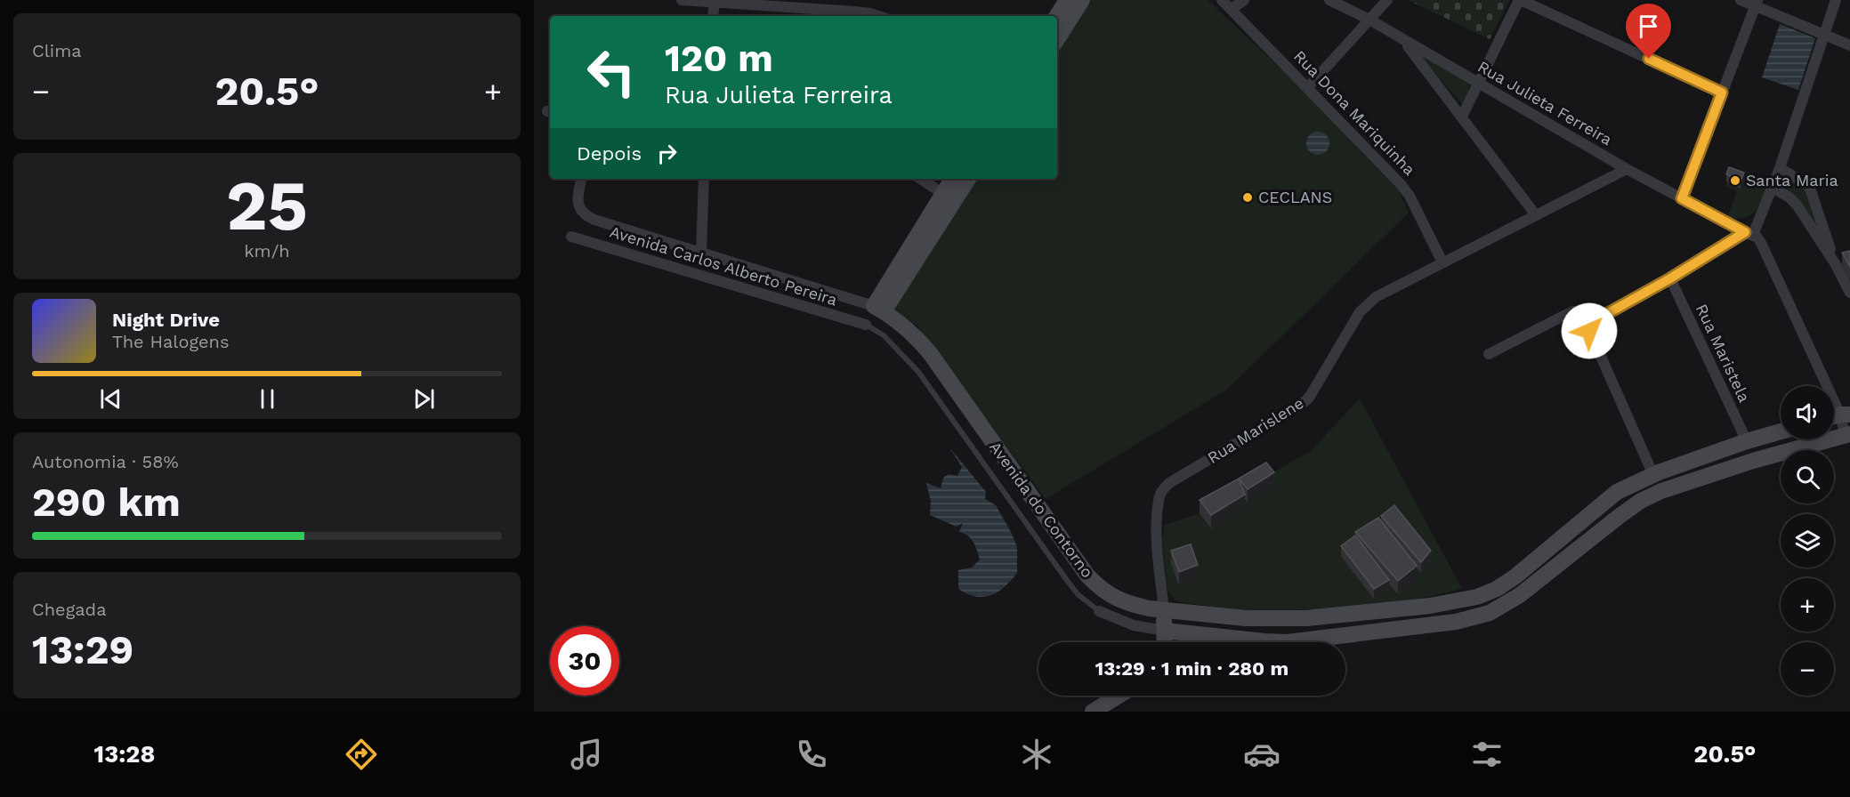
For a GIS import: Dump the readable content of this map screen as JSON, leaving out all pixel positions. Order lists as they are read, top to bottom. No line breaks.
{"streets":{"street":["Rua Julieta Ferreira","Rua Dona Mariquinha","Avenida Carlos Alberto Pereira","Rua Maristela","Rua Marislene","Avenida do Contorno"]},"crossings":[["Rua Julieta Ferreira","Rua Marislene"],["Rua Dona Mariquinha","Rua Marislene"],["Rua Maristela","Avenida do Contorno"],["Rua Marislene","Avenida do Contorno"]],"places":["Santa Maria","CECLANS"],"page":{"tile":["Clima",["25","km/h"],["Autonomia · 58%","290 km"],["Chegada","13:29"]],"turn":["120 m","Rua Julieta Ferreira"],"heat":["−","20.5°","+"],"then":"Depois","song":["Night Drive","The Halogens"],"map_buttons":["+","−"],"limit":"30","trip":"13:29 · 1 min · 280 m","tabs":["13:28","20.5°"]}}
